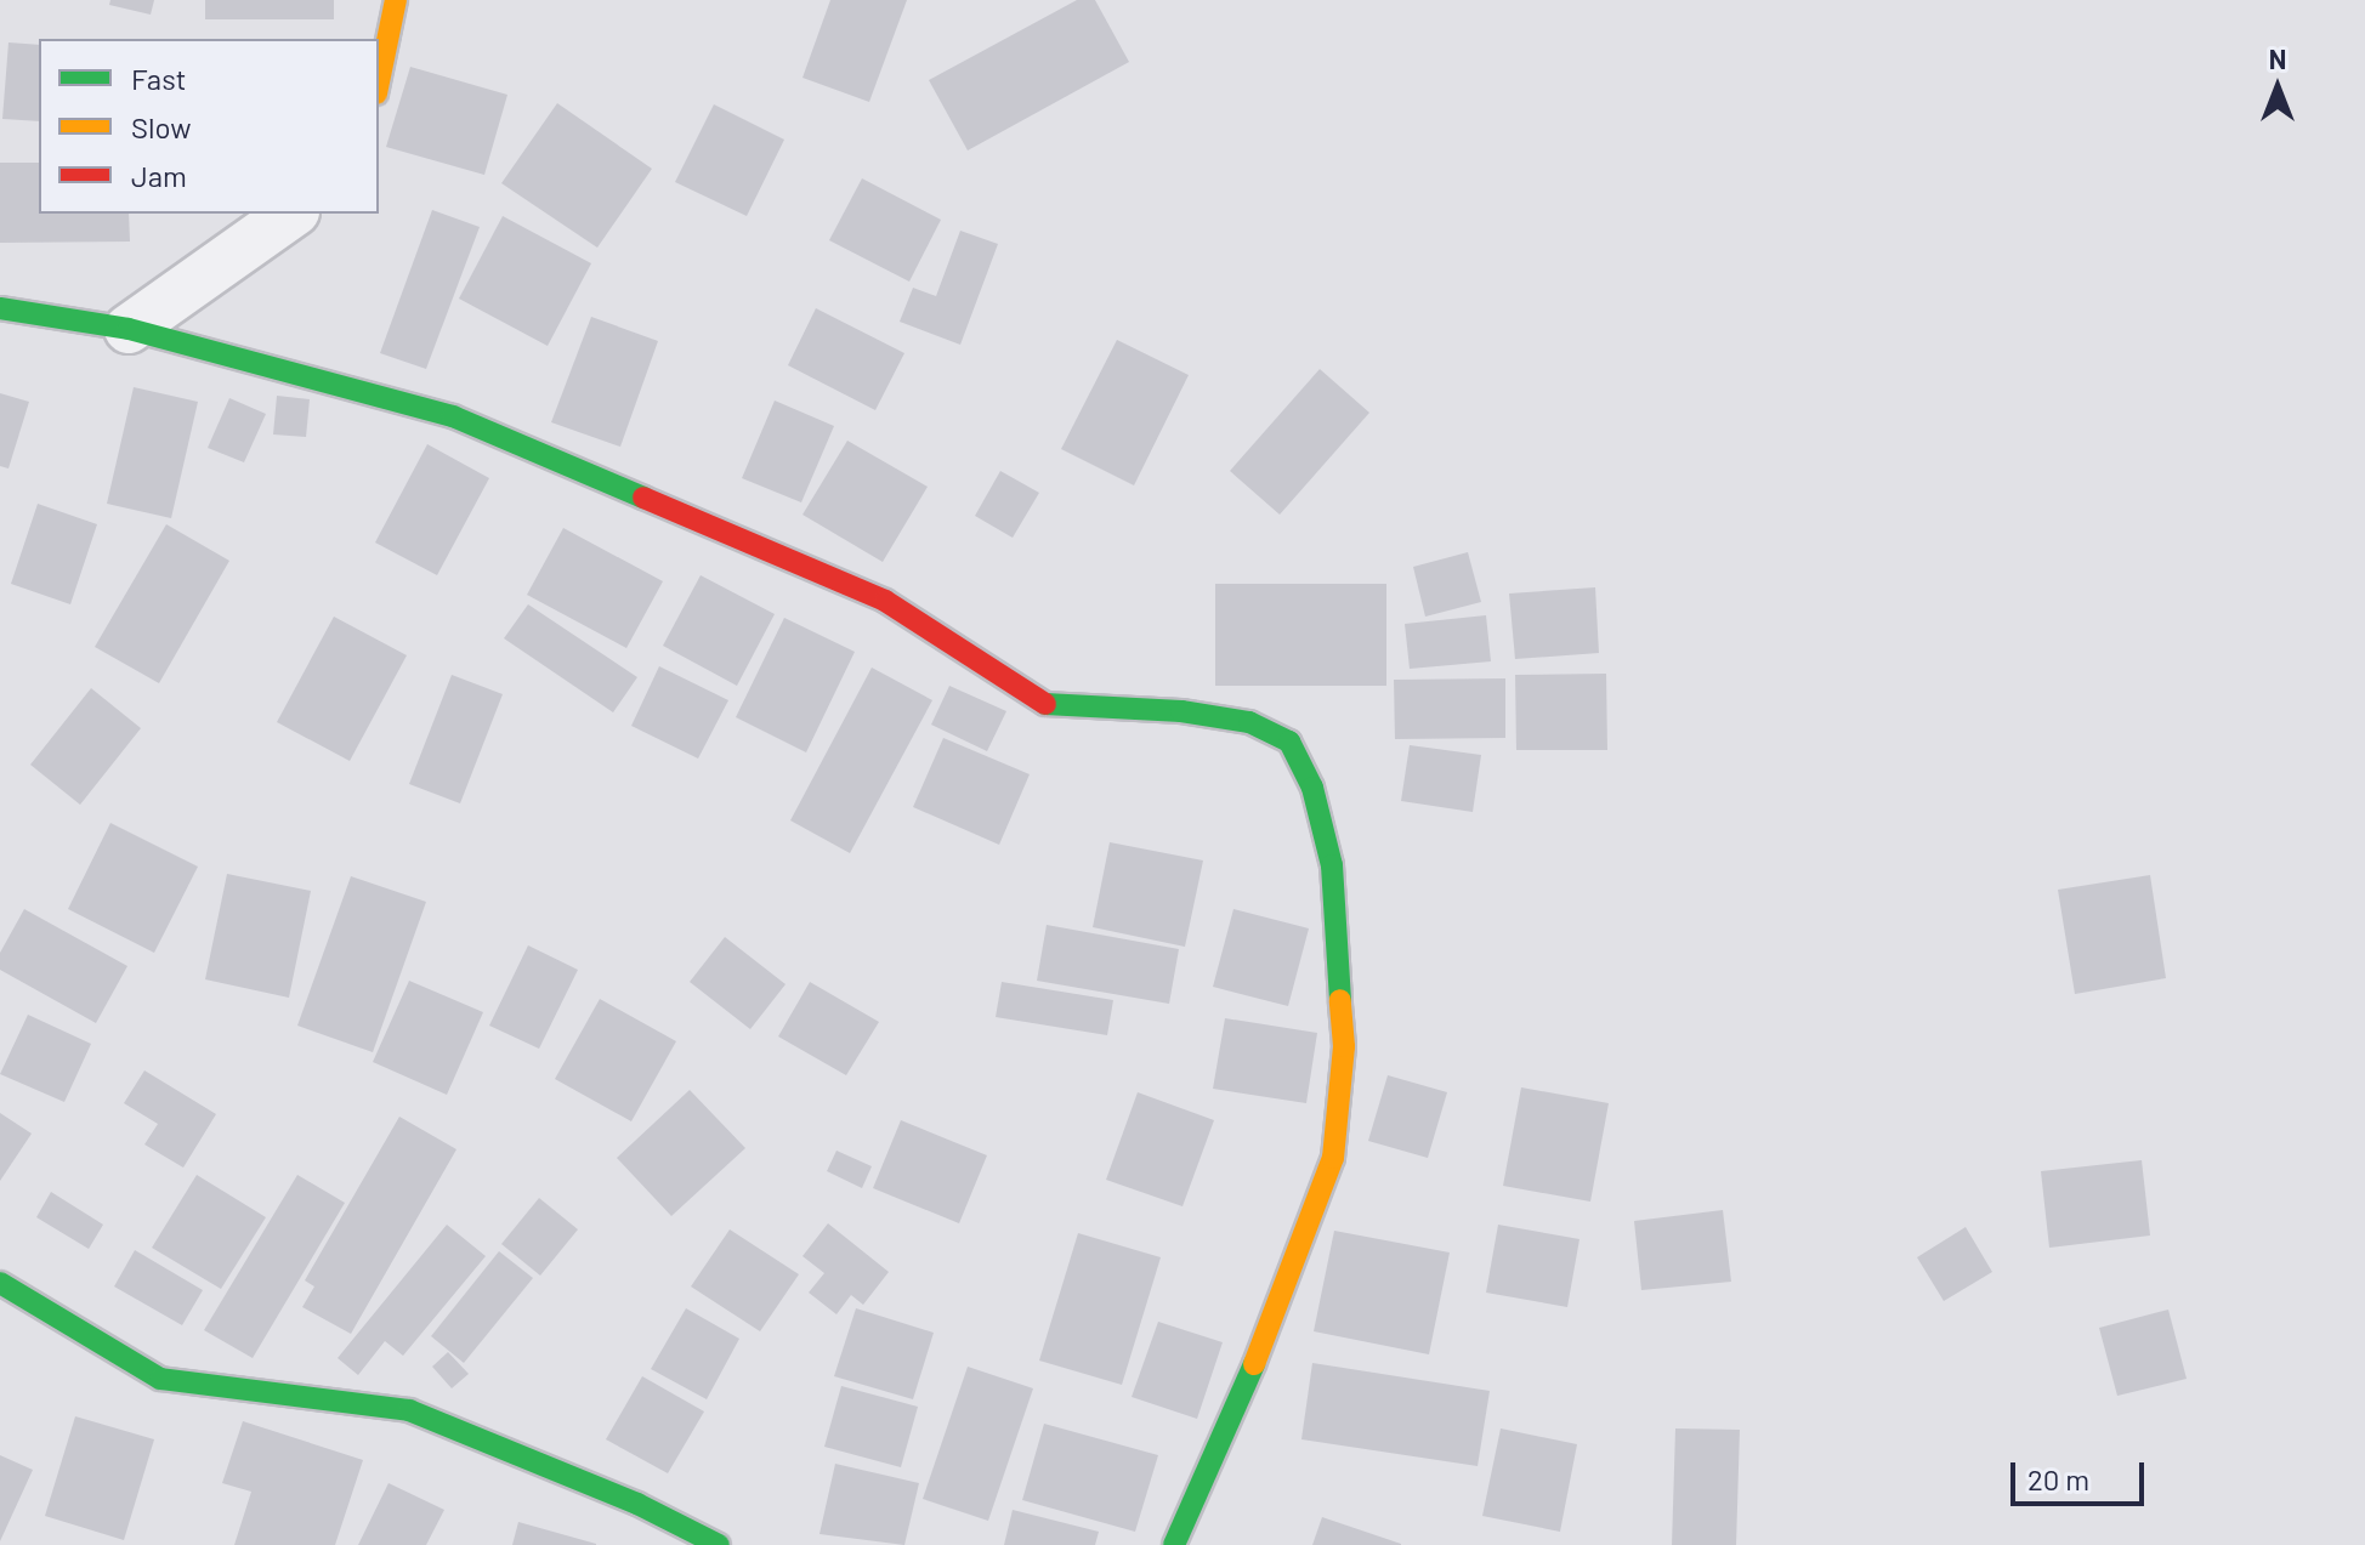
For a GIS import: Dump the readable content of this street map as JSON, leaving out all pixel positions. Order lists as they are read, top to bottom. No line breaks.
{"legend":["Fast","Slow","Jam"],"scale_bar":"20 m","north":"top"}
